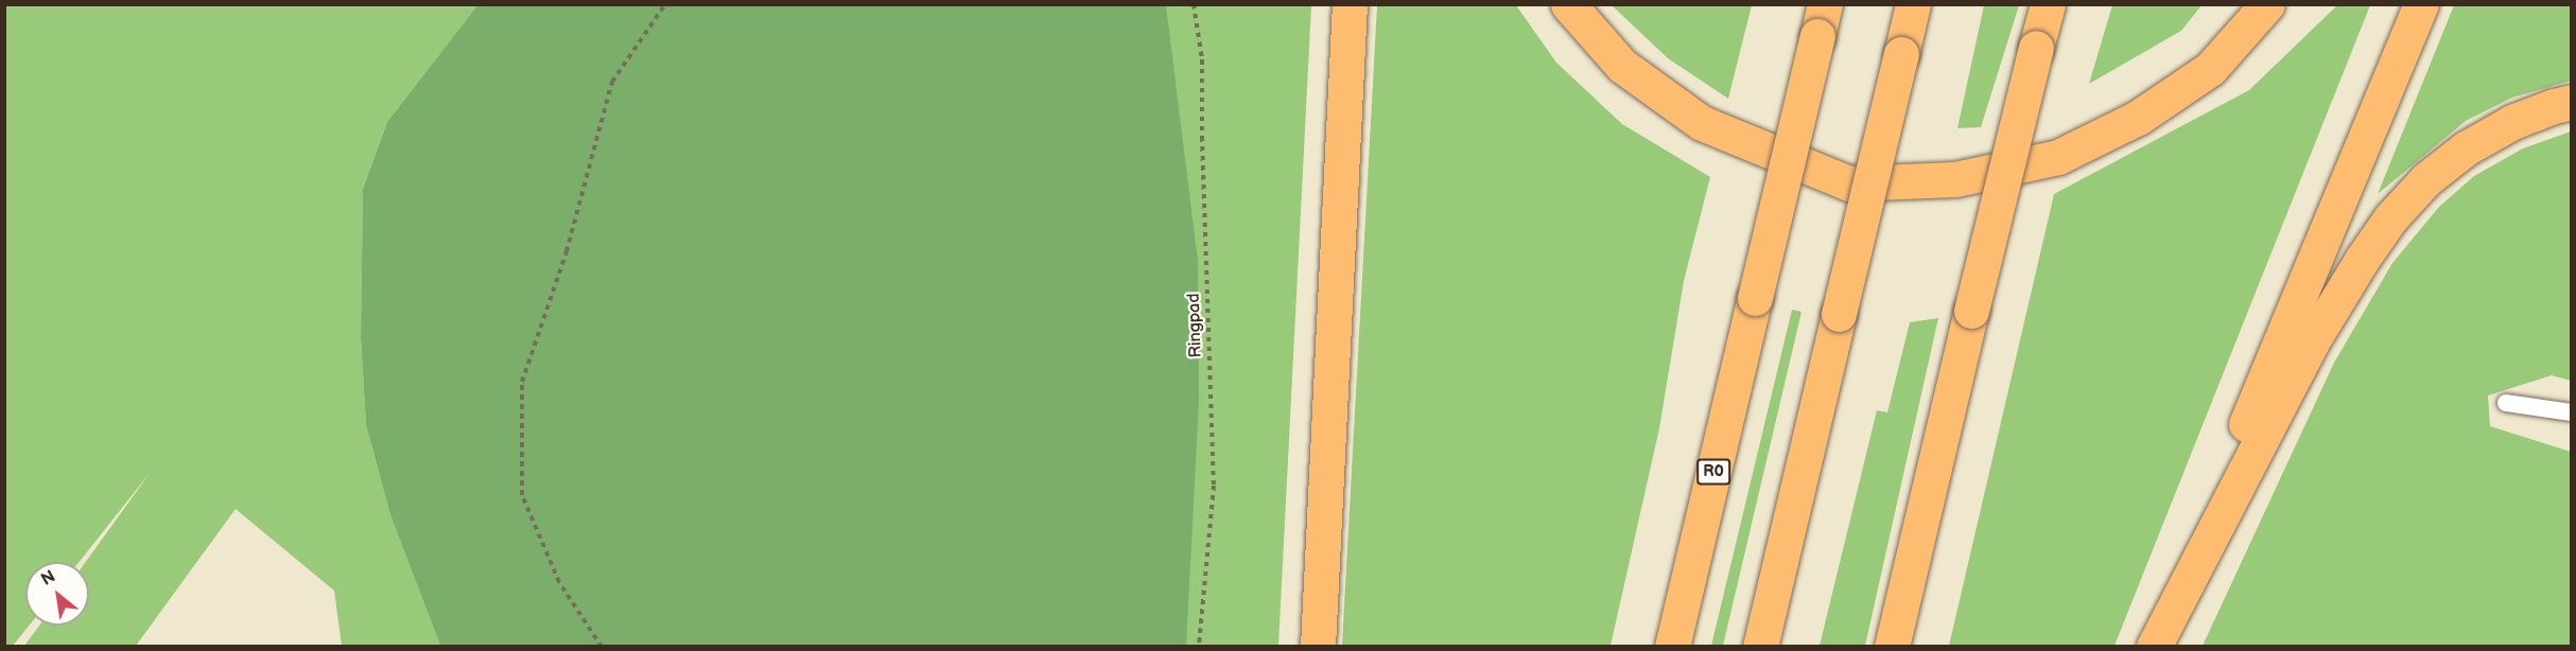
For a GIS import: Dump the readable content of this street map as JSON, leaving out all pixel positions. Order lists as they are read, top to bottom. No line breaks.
{"streets":{"highway":["R0"],"path":["Ringpad"]},"north":"top left"}
